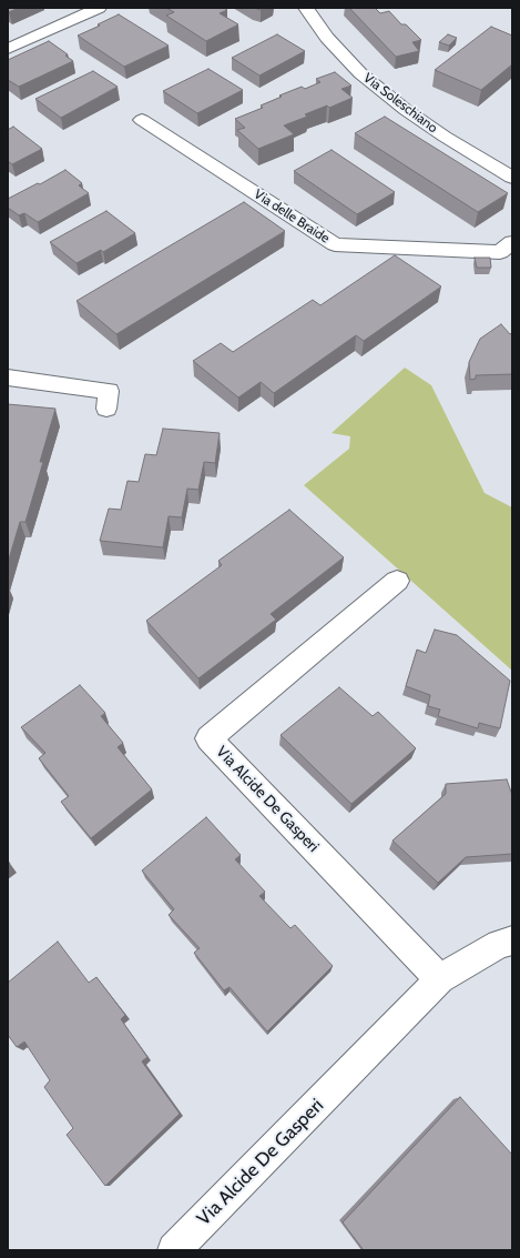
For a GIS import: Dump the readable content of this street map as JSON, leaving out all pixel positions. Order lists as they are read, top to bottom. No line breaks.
{"streets":{"street":["Via Soleschiano","Via delle Braide","Via Alcide De Gasperi"]}}
